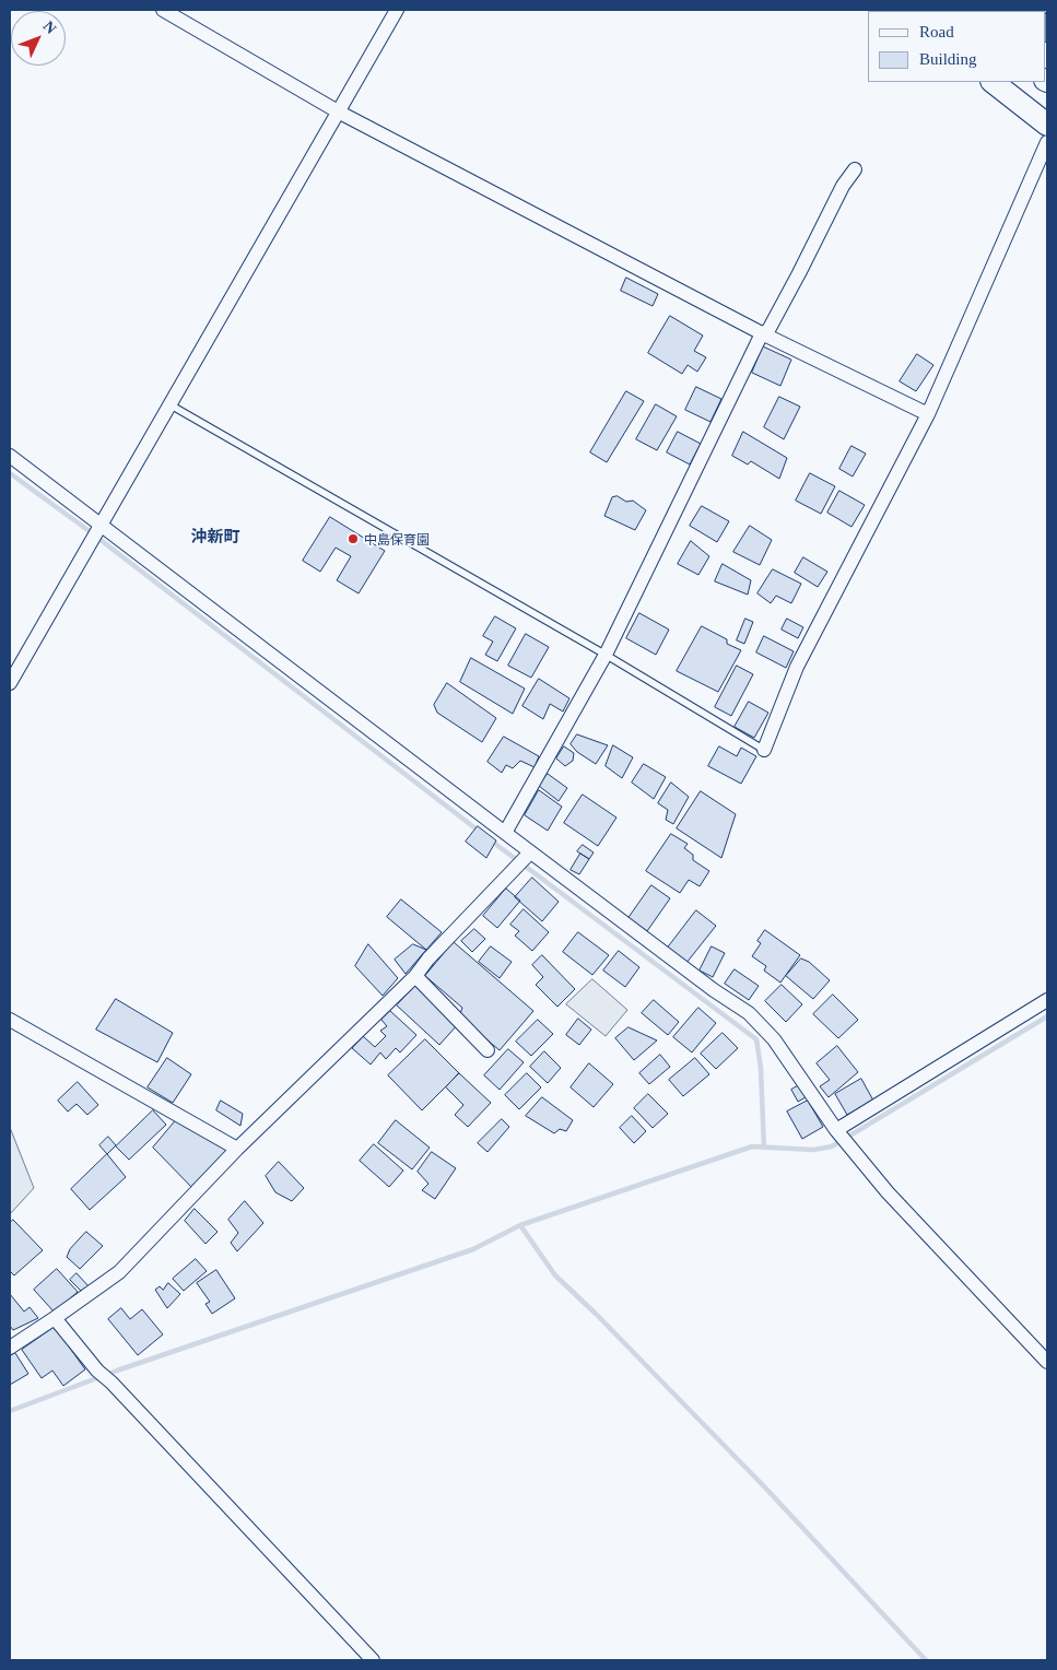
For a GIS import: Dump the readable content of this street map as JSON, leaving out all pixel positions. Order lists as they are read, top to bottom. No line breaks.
{"districts":["沖新町"],"places":["中島保育園"],"legend":["Road","Building"],"north":"top right"}
